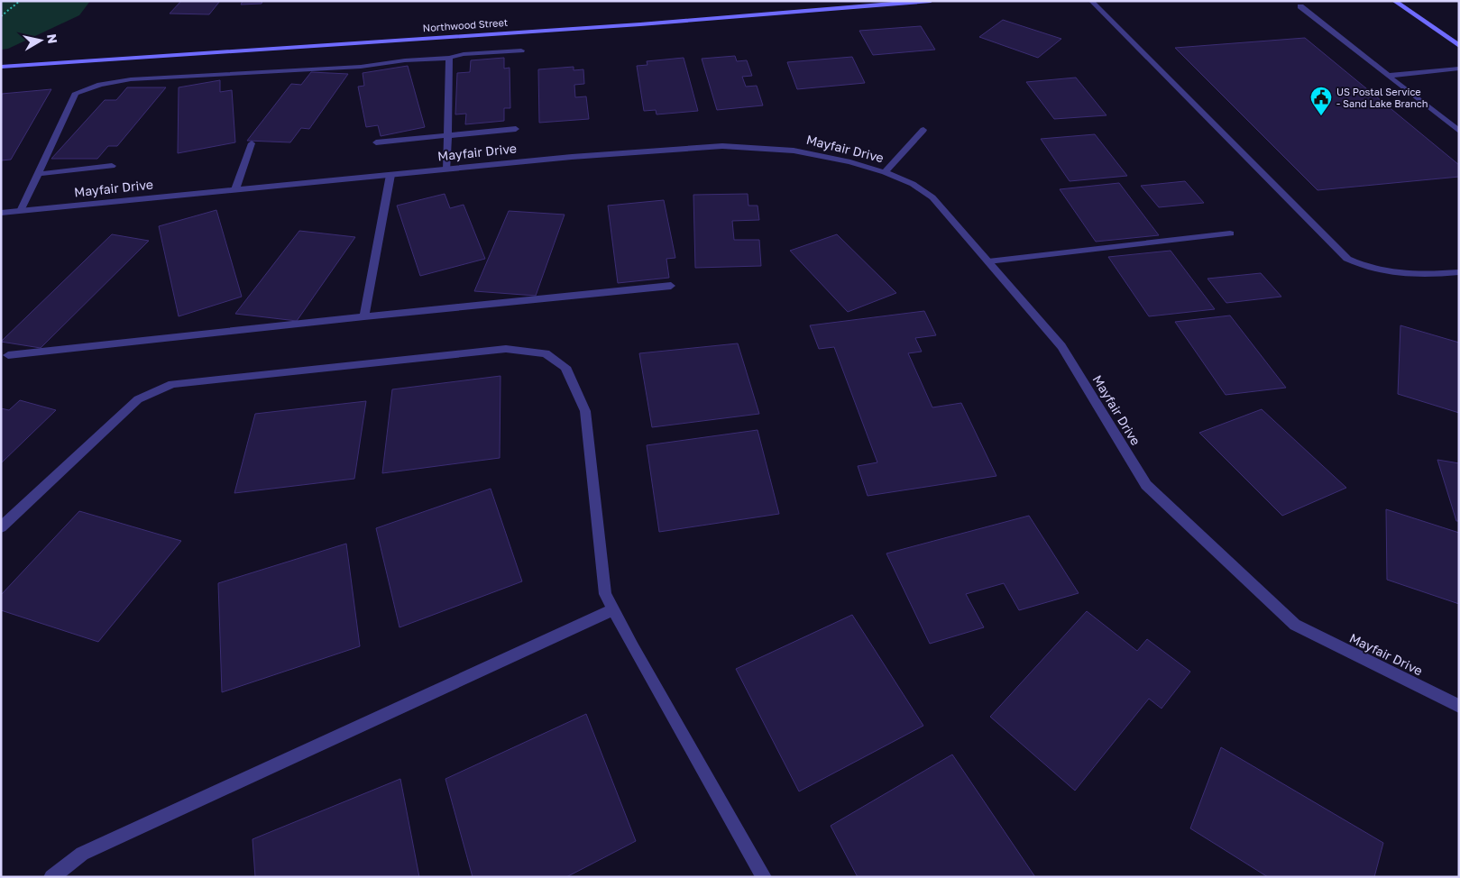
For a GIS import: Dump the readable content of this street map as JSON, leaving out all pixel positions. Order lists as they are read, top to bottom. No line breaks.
{"streets":{"street":["Northwood Street","Mayfair Drive"]},"places":{"public building":["US Postal Service - Sand Lake Branch"]},"north":"right"}
